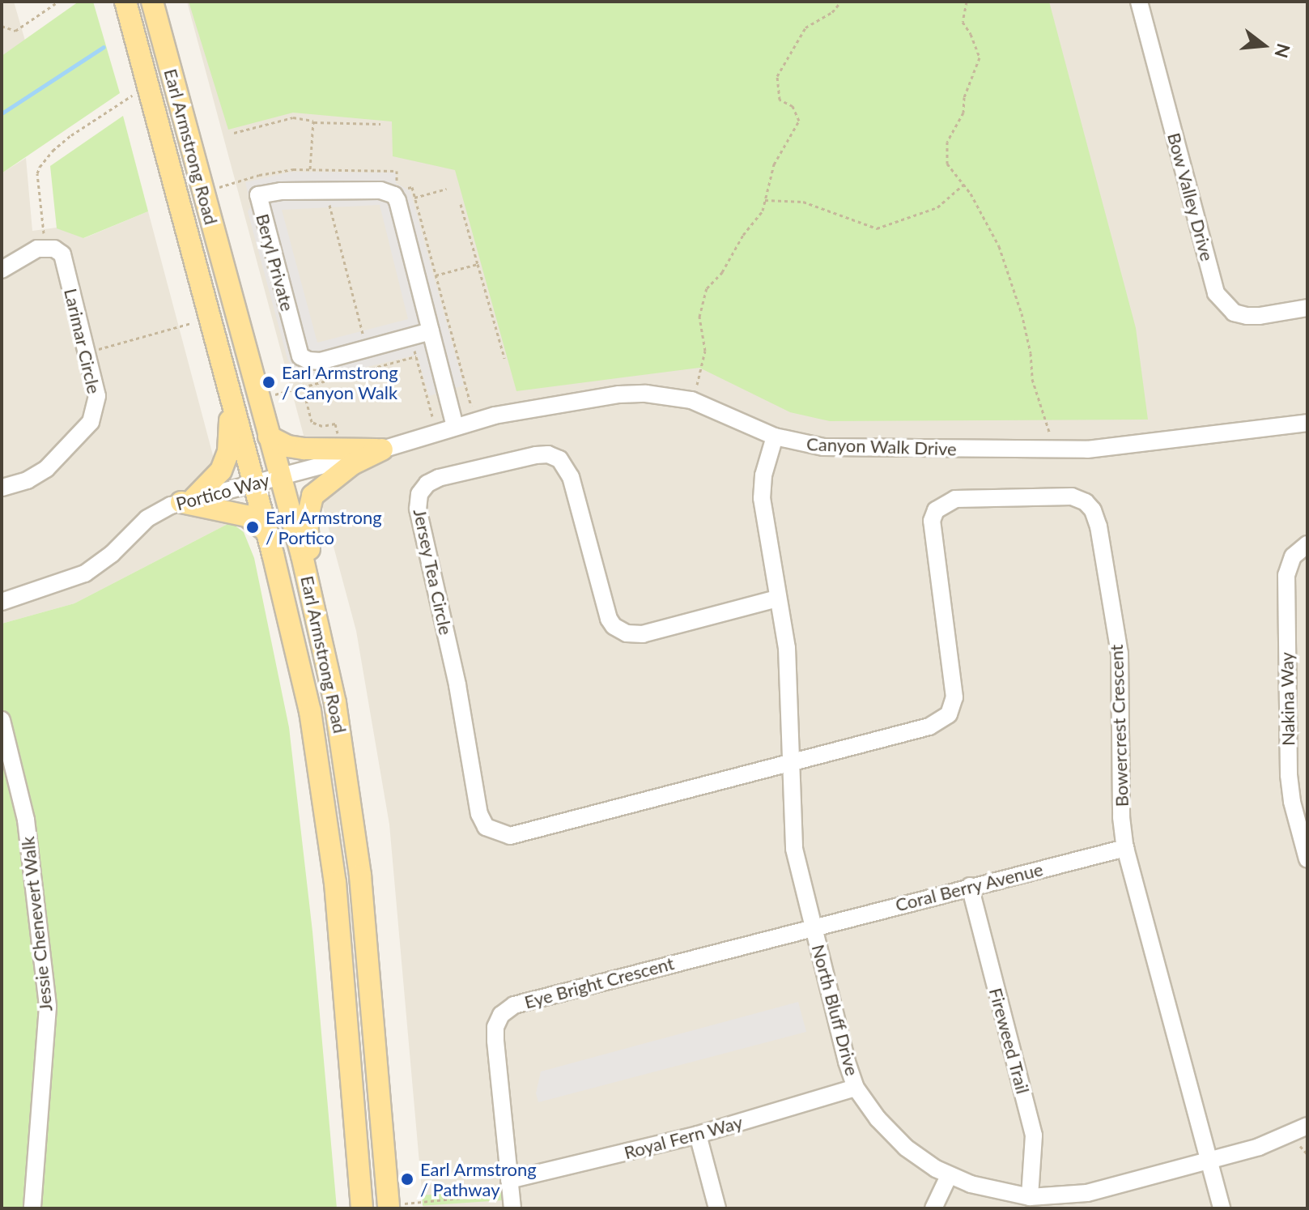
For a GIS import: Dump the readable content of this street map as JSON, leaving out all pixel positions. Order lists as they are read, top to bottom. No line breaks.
{"streets":{"main road":["Earl Armstrong Road"],"street":["Bow Valley Drive","Beryl Private","Larimar Circle","Canyon Walk Drive","Portico Way","Jersey Tea Circle","Nakina Way","Bowercrest Crescent","Coral Berry Avenue","Jessie Chenevert Walk","Eye Bright Crescent","North Bluff Drive","Fireweed Trail","Royal Fern Way"]},"crossings":[["Earl Armstrong Road","Canyon Walk Drive"],["Earl Armstrong Road","Portico Way"],["Canyon Walk Drive","Portico Way"],["Canyon Walk Drive","North Bluff Drive"],["Jersey Tea Circle","Bowercrest Crescent"],["Jersey Tea Circle","North Bluff Drive"],["Bowercrest Crescent","Coral Berry Avenue"],["Bowercrest Crescent","North Bluff Drive"],["Coral Berry Avenue","Eye Bright Crescent"],["Coral Berry Avenue","North Bluff Drive"],["Coral Berry Avenue","Fireweed Trail"],["Eye Bright Crescent","North Bluff Drive"],["Eye Bright Crescent","Royal Fern Way"],["North Bluff Drive","Fireweed Trail"],["North Bluff Drive","Royal Fern Way"]],"places":["Earl Armstrong / Canyon Walk","Earl Armstrong / Portico","Earl Armstrong / Pathway"],"north":"right"}
